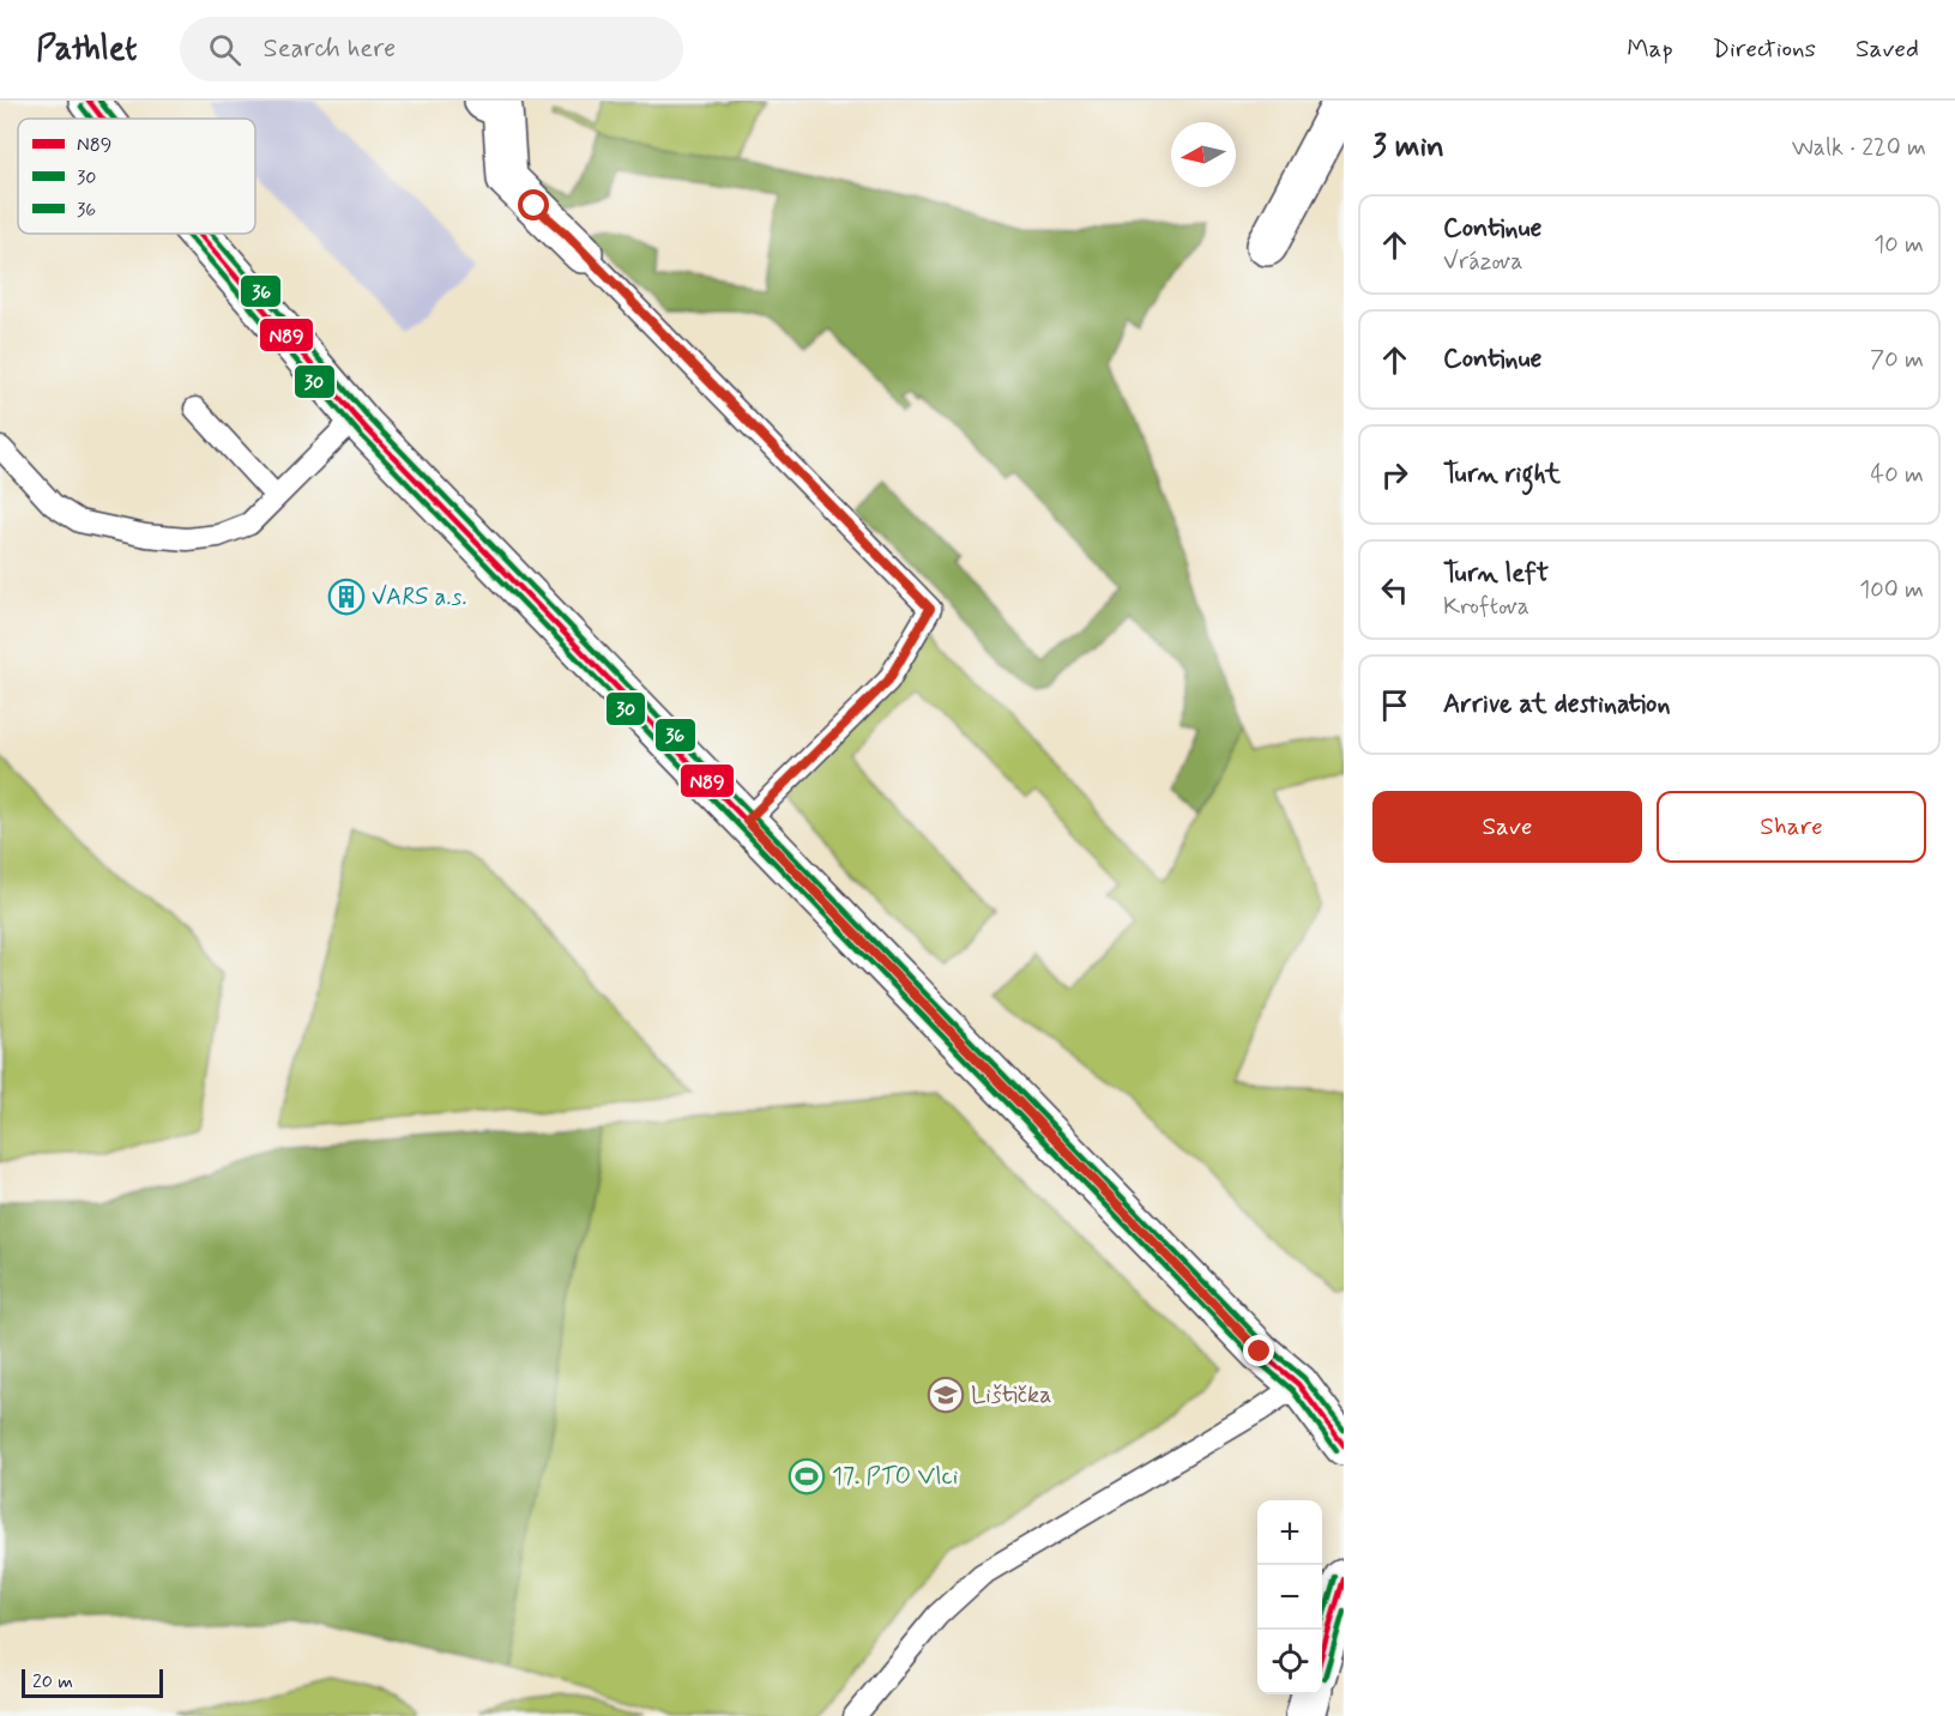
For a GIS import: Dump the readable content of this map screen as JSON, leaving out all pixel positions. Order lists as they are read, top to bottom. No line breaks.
{"places":{"building":["VARS a.s."],"school or university":["Lištička"],"sports":["17. PTO Vlci"]},"lines":["transit line N89","transit line 36","transit line 30"],"legend":["N89","30","36"],"scale_bar":"20 m","north":"left","page":{"header":"Pathlet","search":"Search here","nav":["Map","Directions","Saved"],"heading":["3 min","Walk · 220 m"],"list":[["Continue","Vrázova","10 m"],["Continue","70 m"],["Turn right","40 m"],["Turn left","Kroftova","100 m"],"Arrive at destination"],"buttons":["Save","Share"],"map_buttons":["+","−"],"scale":"20 m"}}
